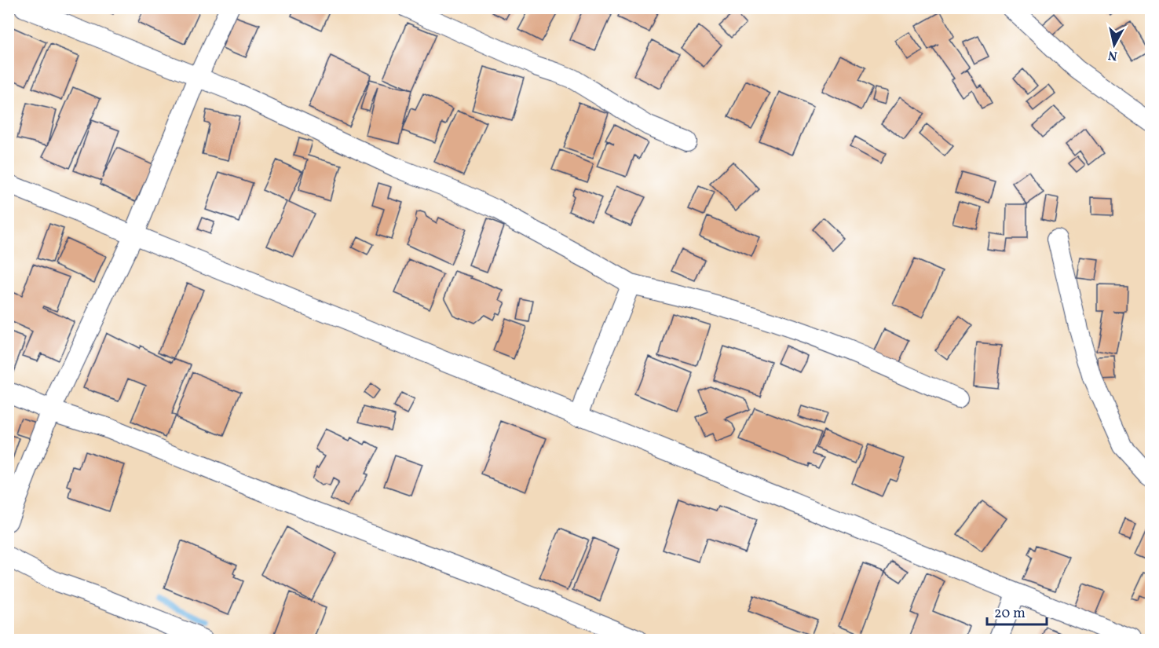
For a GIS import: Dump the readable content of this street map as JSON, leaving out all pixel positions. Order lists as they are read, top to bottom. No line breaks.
{"scale_bar":"20 m","north":"bottom"}
